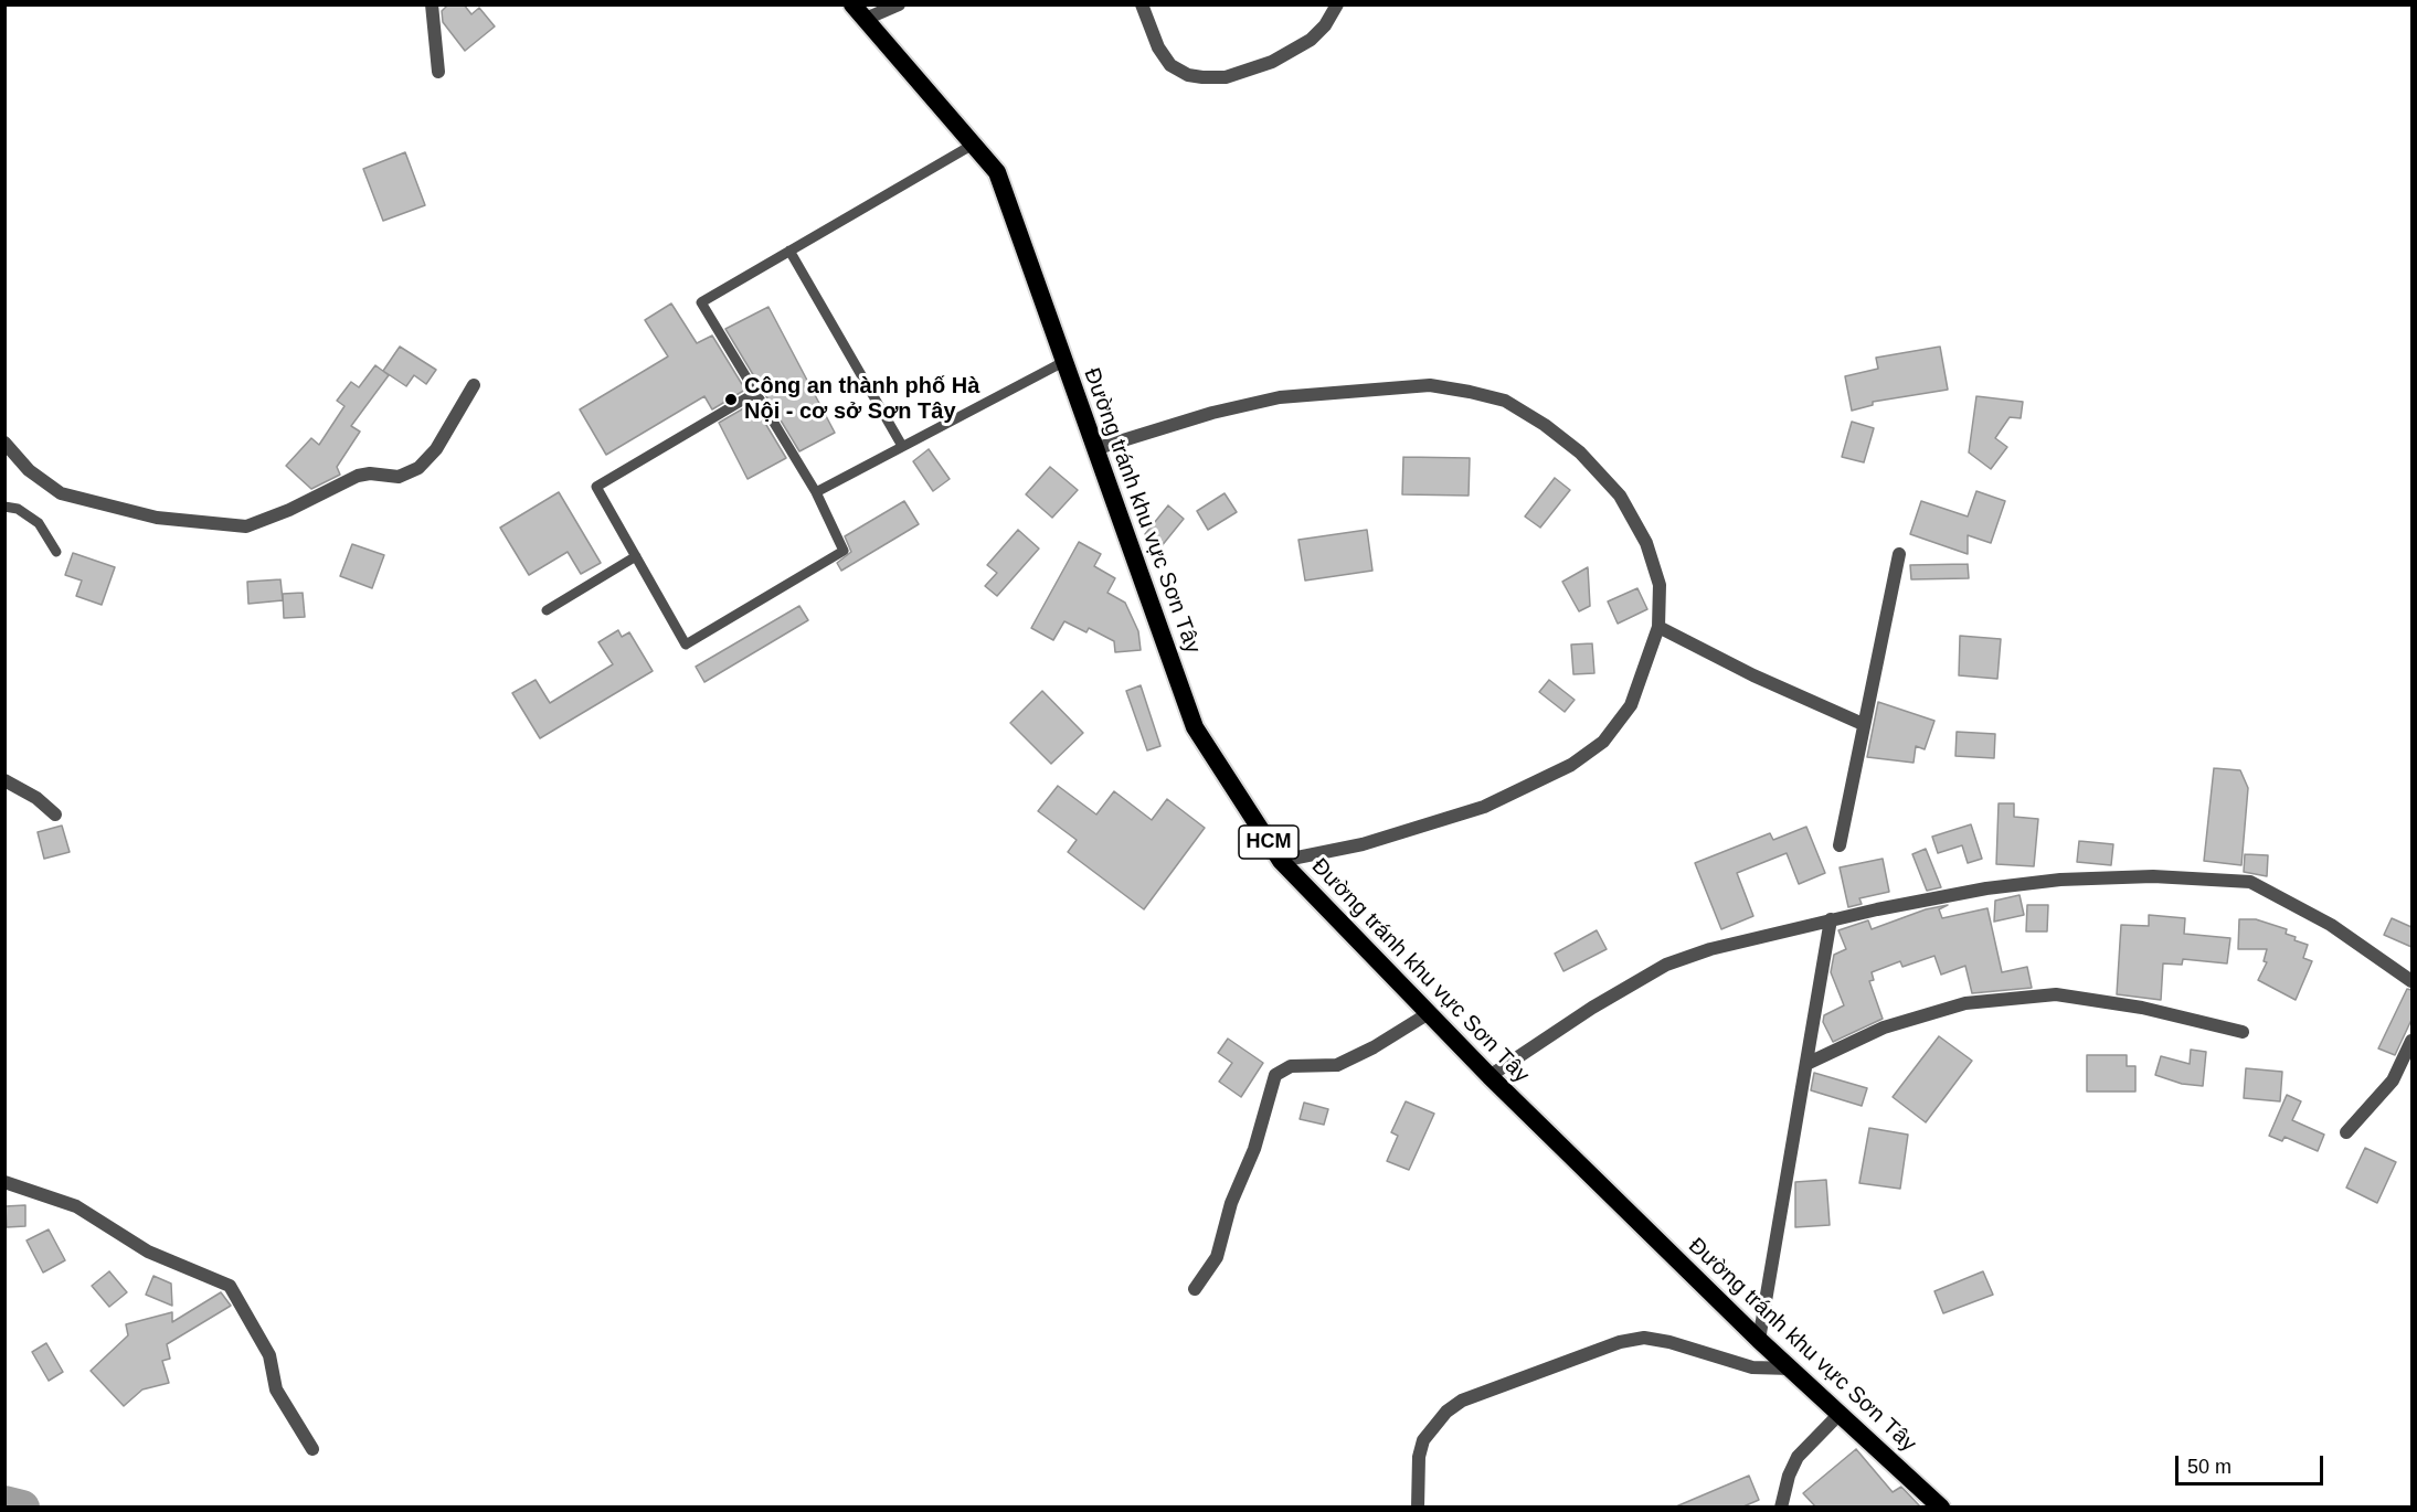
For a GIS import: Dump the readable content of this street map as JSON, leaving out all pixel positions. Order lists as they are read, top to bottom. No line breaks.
{"streets":{"highway":["Đường tránh khu vực Sơn Tây","HCM"]},"places":["Công an thành phố Hà Nội - cơ sở Sơn Tây"],"scale_bar":"50 m"}
